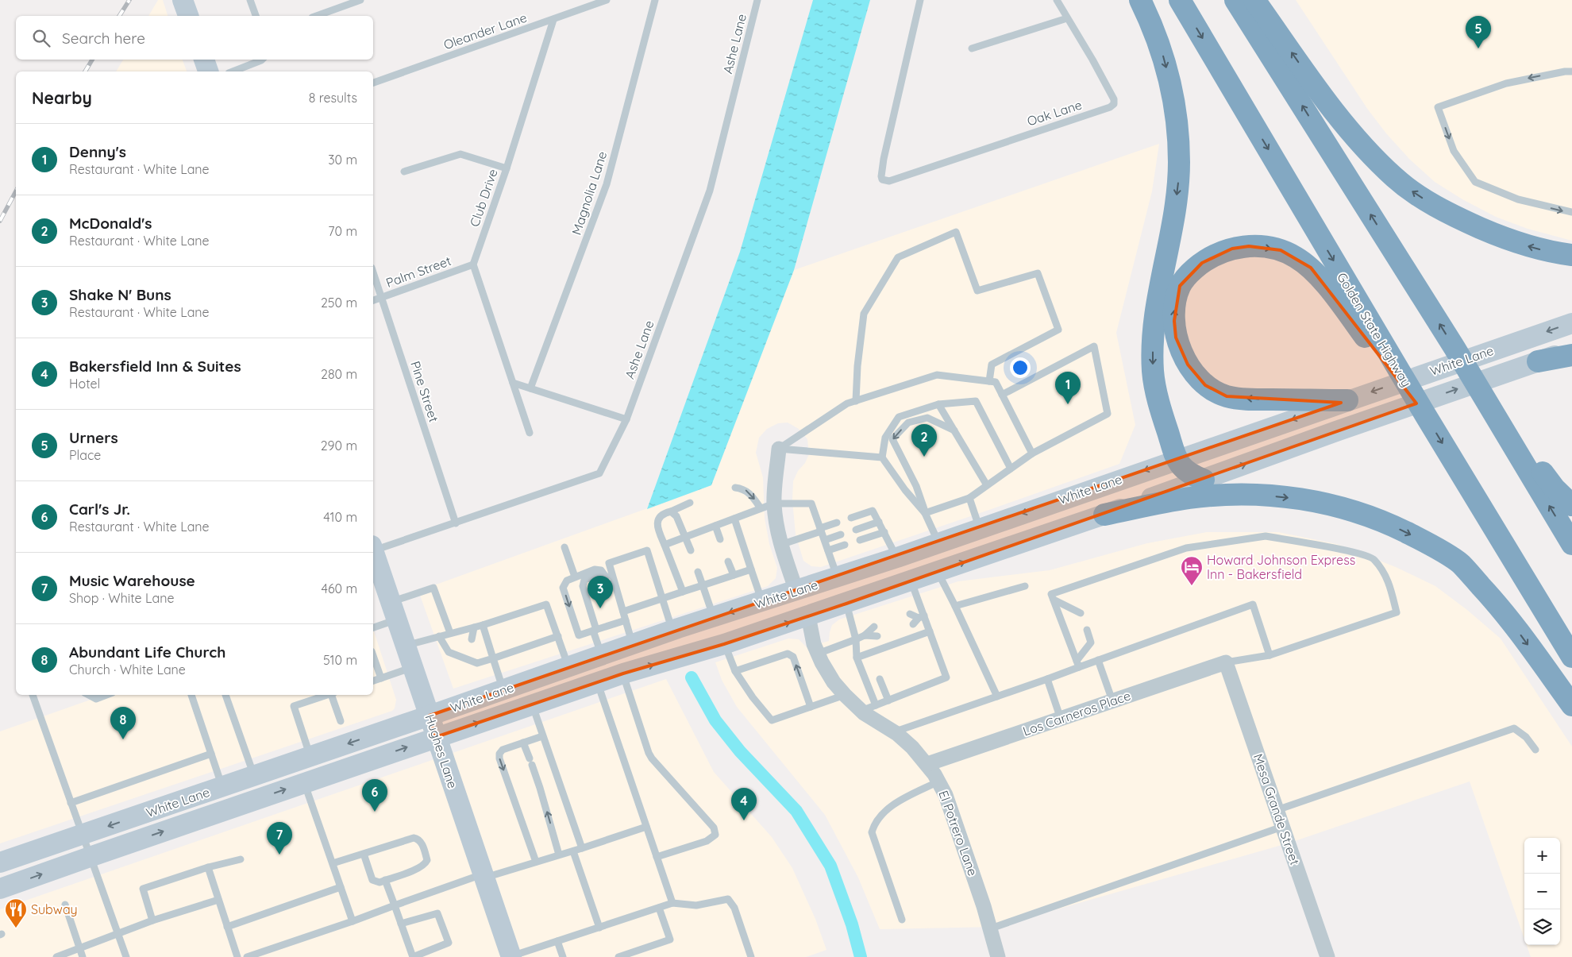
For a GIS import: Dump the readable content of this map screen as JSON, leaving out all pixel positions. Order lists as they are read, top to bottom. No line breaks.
{"streets":{"highway":["Golden State Highway"],"main road":["White Lane","Hughes Lane"],"street":["Los Carneros Place","Mesa Grande Street","El Potrero Lane"],"lane":["Oleander Lane","Ashe Lane","Oak Lane","Magnolia Lane","Club Drive","Palm Street","Pine Street"]},"crossings":[["Oleander Lane","Club Drive"],["Ashe Lane","Pine Street"],["Club Drive","Palm Street"],["Palm Street","Pine Street"],["White Lane","Hughes Lane"],["White Lane","El Potrero Lane"],["Los Carneros Place","Mesa Grande Street"],["Los Carneros Place","El Potrero Lane"]],"places":{"hotel":["Howard Johnson Express Inn - Bakersfield"],"restaurant":["Subway"]},"page":{"pins":["5","1","2","3","8","6","4","7"],"search":"Search here","heading":["Nearby","8 results"],"list":[{"mark":"1","name":"Denny's","note":"Restaurant · White Lane","value":"30 m"},{"mark":"2","name":"McDonald's","note":"Restaurant · White Lane","value":"70 m"},{"mark":"3","name":"Shake N' Buns","note":"Restaurant · White Lane","value":"250 m"},{"mark":"4","name":"Bakersfield Inn & Suites","note":"Hotel","value":"280 m"},{"mark":"5","name":"Urners","note":"Place","value":"290 m"},{"mark":"6","name":"Carl's Jr.","note":"Restaurant · White Lane","value":"410 m"},{"mark":"7","name":"Music Warehouse","note":"Shop · White Lane","value":"460 m"},{"mark":"8","name":"Abundant Life Church","note":"Church · White Lane","value":"510 m"}],"map_buttons":["+","−"]}}
